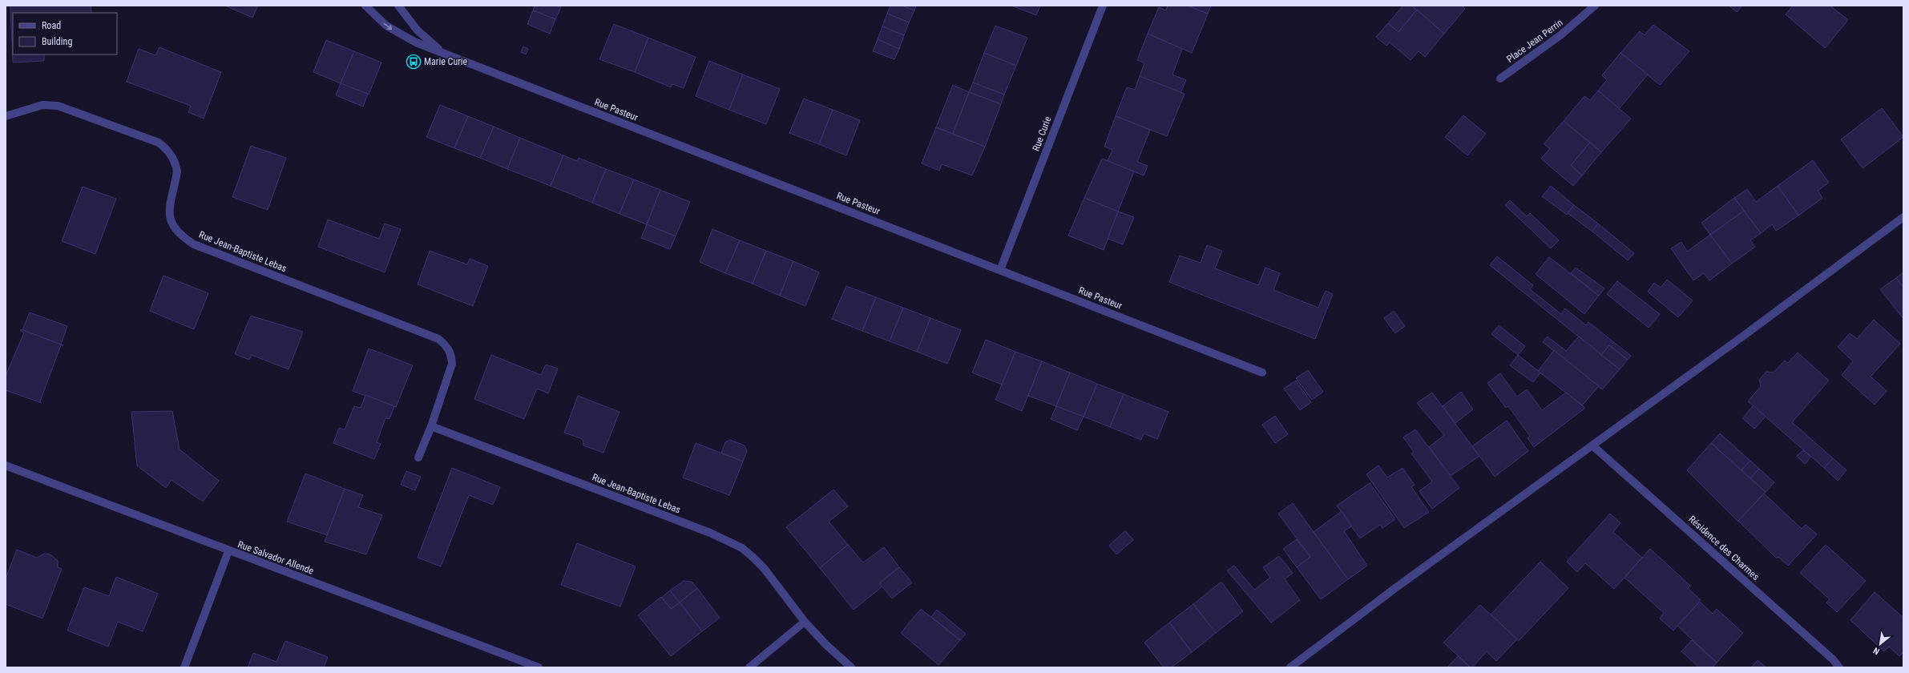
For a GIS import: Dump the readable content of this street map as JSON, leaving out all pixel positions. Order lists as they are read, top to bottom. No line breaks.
{"streets":{"street":["Place Jean Perrin","Rue Pasteur","Rue Curie","Rue Jean-Baptiste Lebas","Résidence des Charmes","Rue Salvador Allende"]},"crossings":[["Rue Pasteur","Rue Curie"]],"places":{"bus stop":["Marie Curie"]},"legend":["Road","Building"],"north":"bottom left"}
